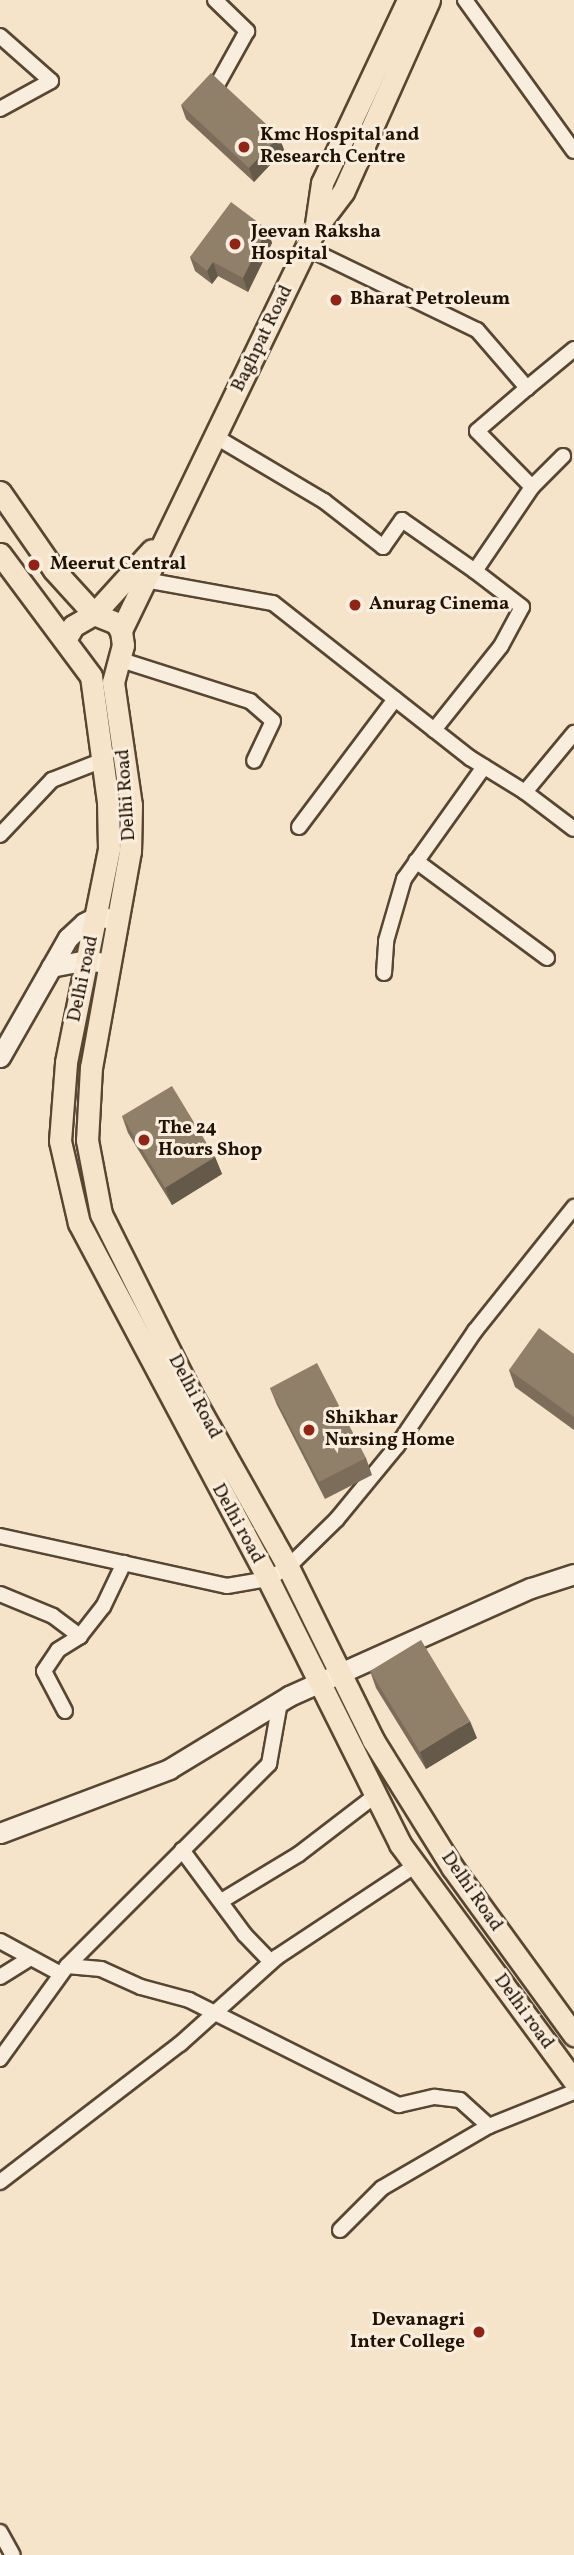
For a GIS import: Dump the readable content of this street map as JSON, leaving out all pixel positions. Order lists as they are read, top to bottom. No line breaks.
{"streets":{"main road":["Baghpat Road","Delhi Road","Delhi road"]},"crossings":[["Baghpat Road","Delhi Road"],["Delhi Road","Delhi road"]],"places":["Kmc Hospital and Research Centre","Jeevan Raksha Hospital","Bharat Petroleum","Meerut Central","Anurag Cinema","The 24 Hours Shop","Shikhar Nursing Home","Devanagri Inter College"]}
